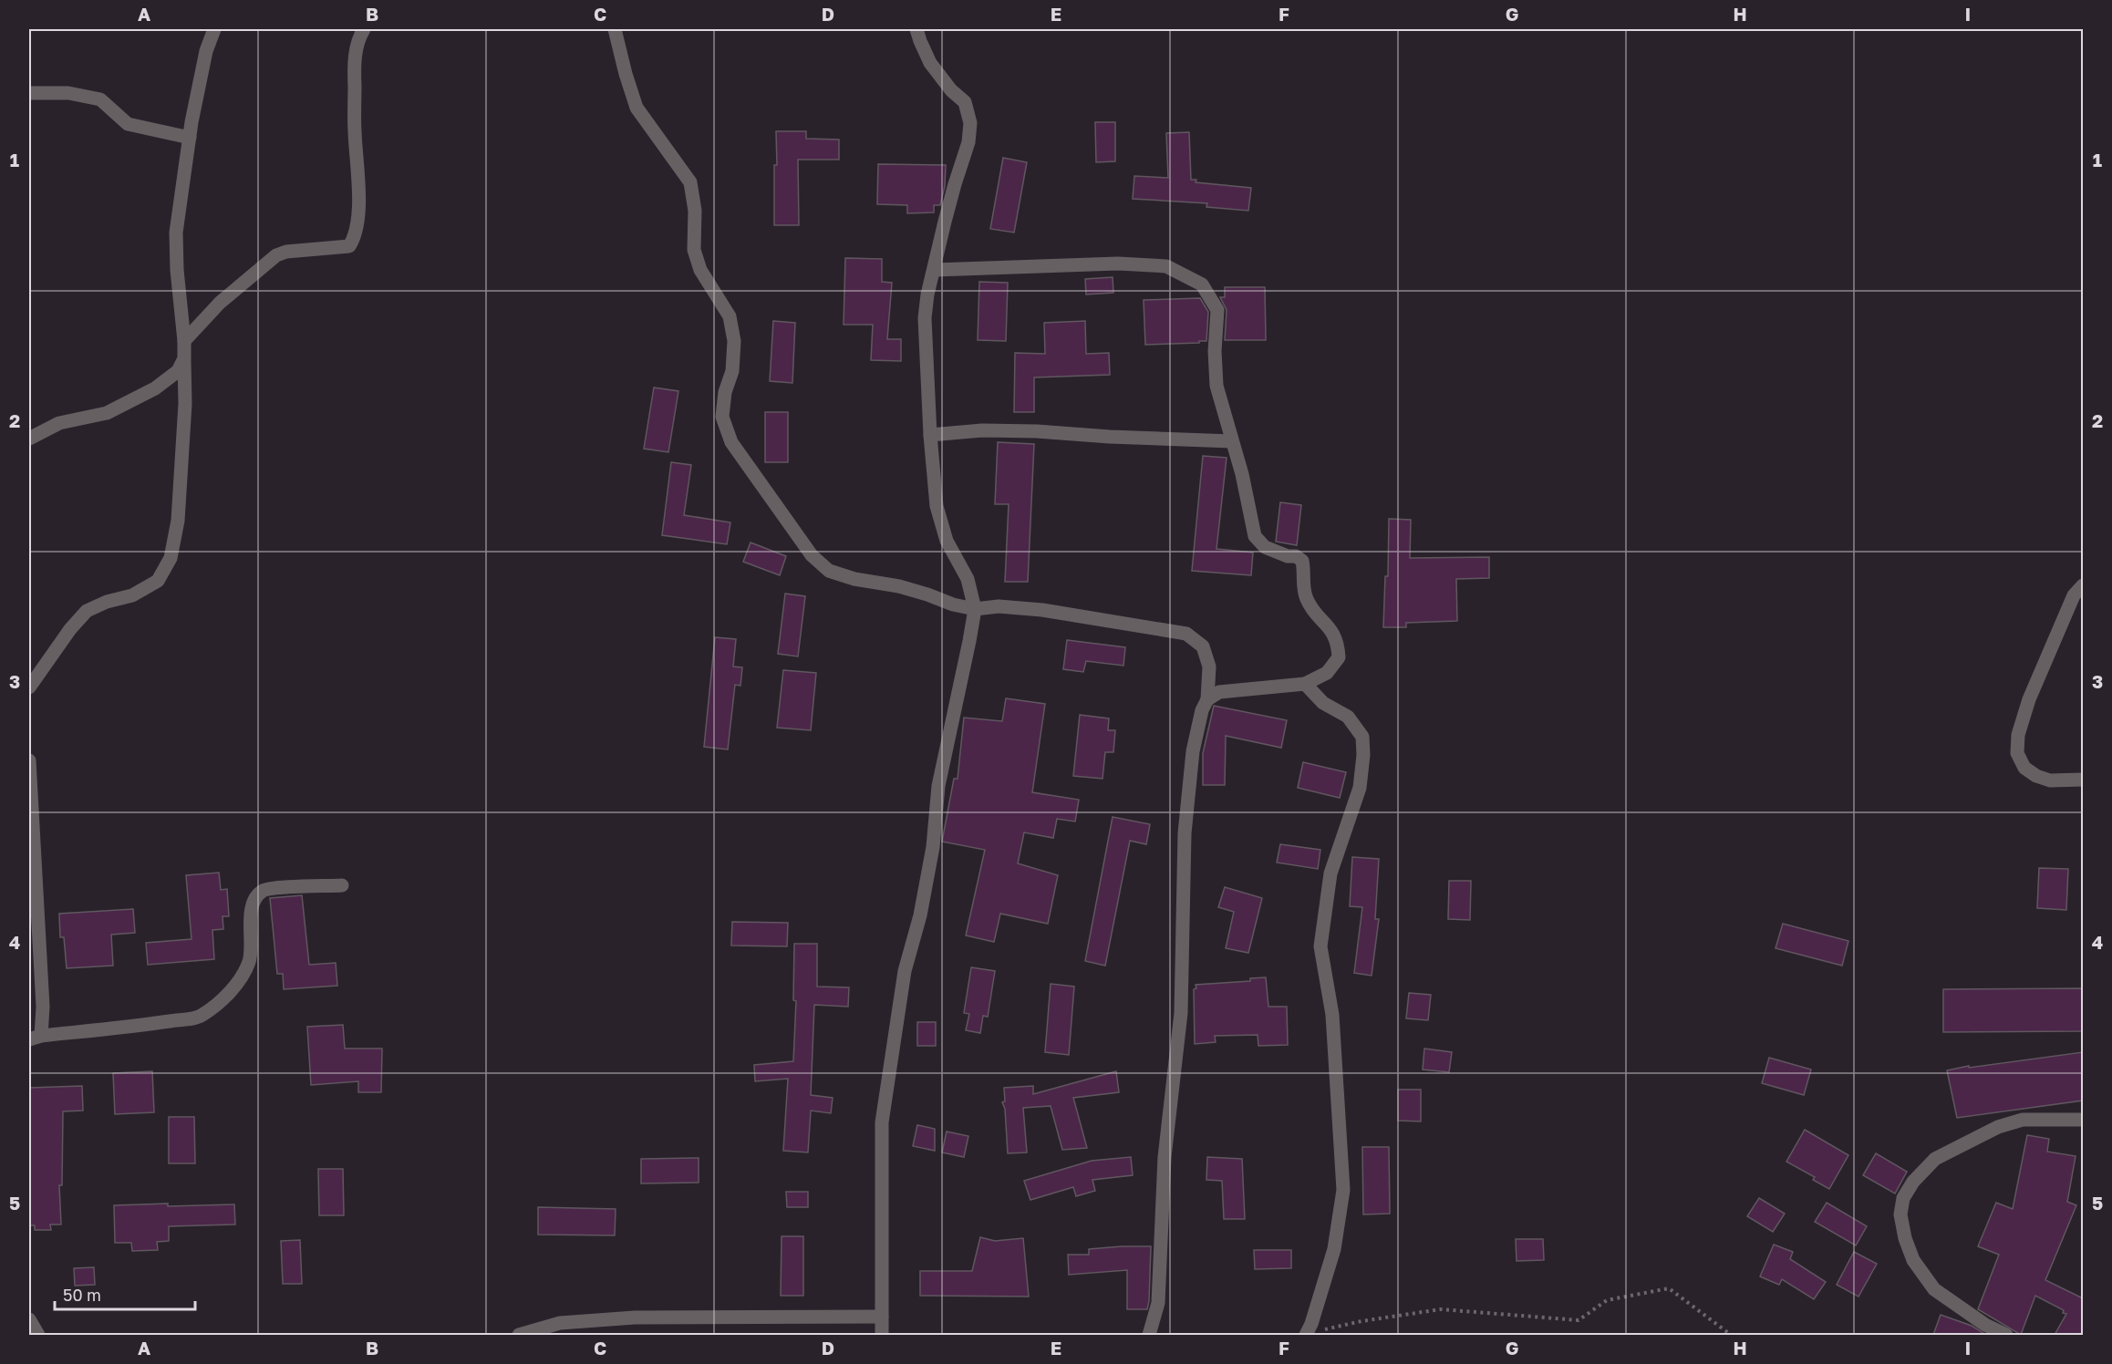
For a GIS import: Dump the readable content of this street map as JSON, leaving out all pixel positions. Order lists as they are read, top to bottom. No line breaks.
{"scale_bar":"50 m","grid":{"columns":["A","B","C","D","E","F","G","H","I"],"rows":["1","2","3","4","5"]}}
